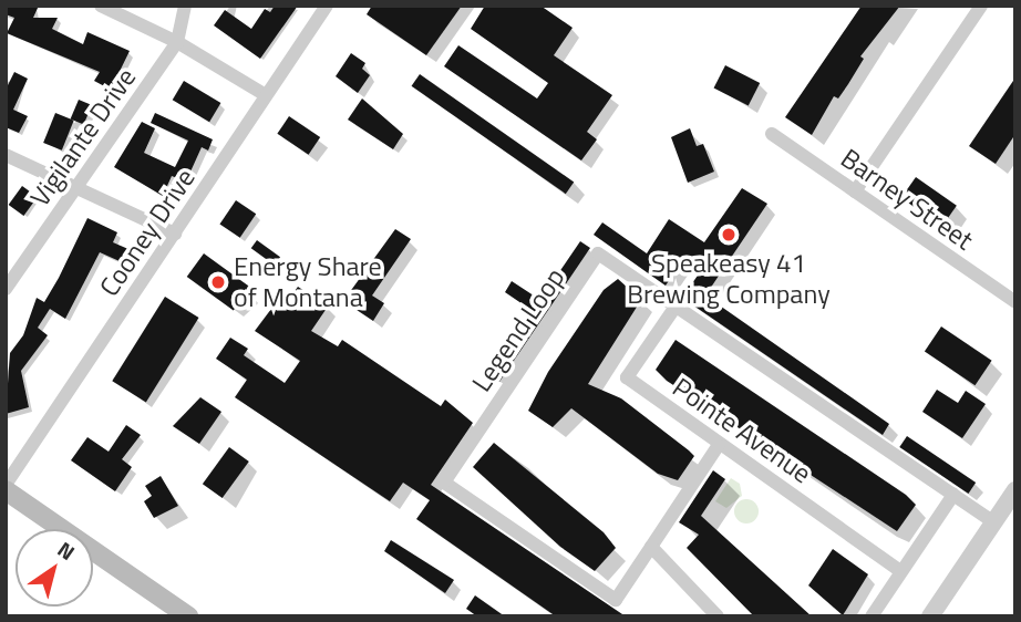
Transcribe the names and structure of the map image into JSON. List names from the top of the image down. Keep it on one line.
{"streets":{"street":["Vigilante Drive","Barney Street","Cooney Drive","Legend Loop","Pointe Avenue"]},"crossings":[["Legend Loop","Pointe Avenue"]],"places":["Speakeasy 41 Brewing Company","Energy Share of Montana"],"north":"top right"}
